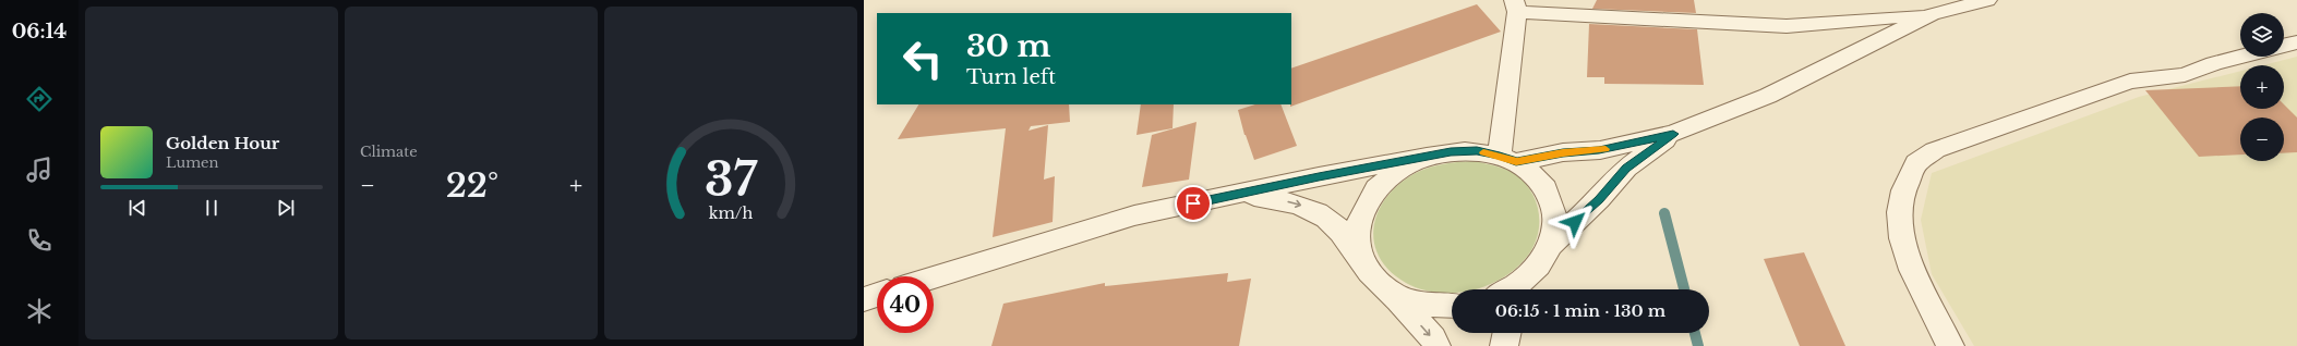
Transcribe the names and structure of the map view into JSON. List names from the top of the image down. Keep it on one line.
{"page":{"tabs":"06:14","tile":"Climate","map_buttons":["+","−"],"turn":["30 m","Turn left"],"song":["Golden Hour","Lumen"],"heat":["−","22°","+"],"limit":"40","trip":"06:15 · 1 min · 130 m","gauge":["37","km/h"]}}
